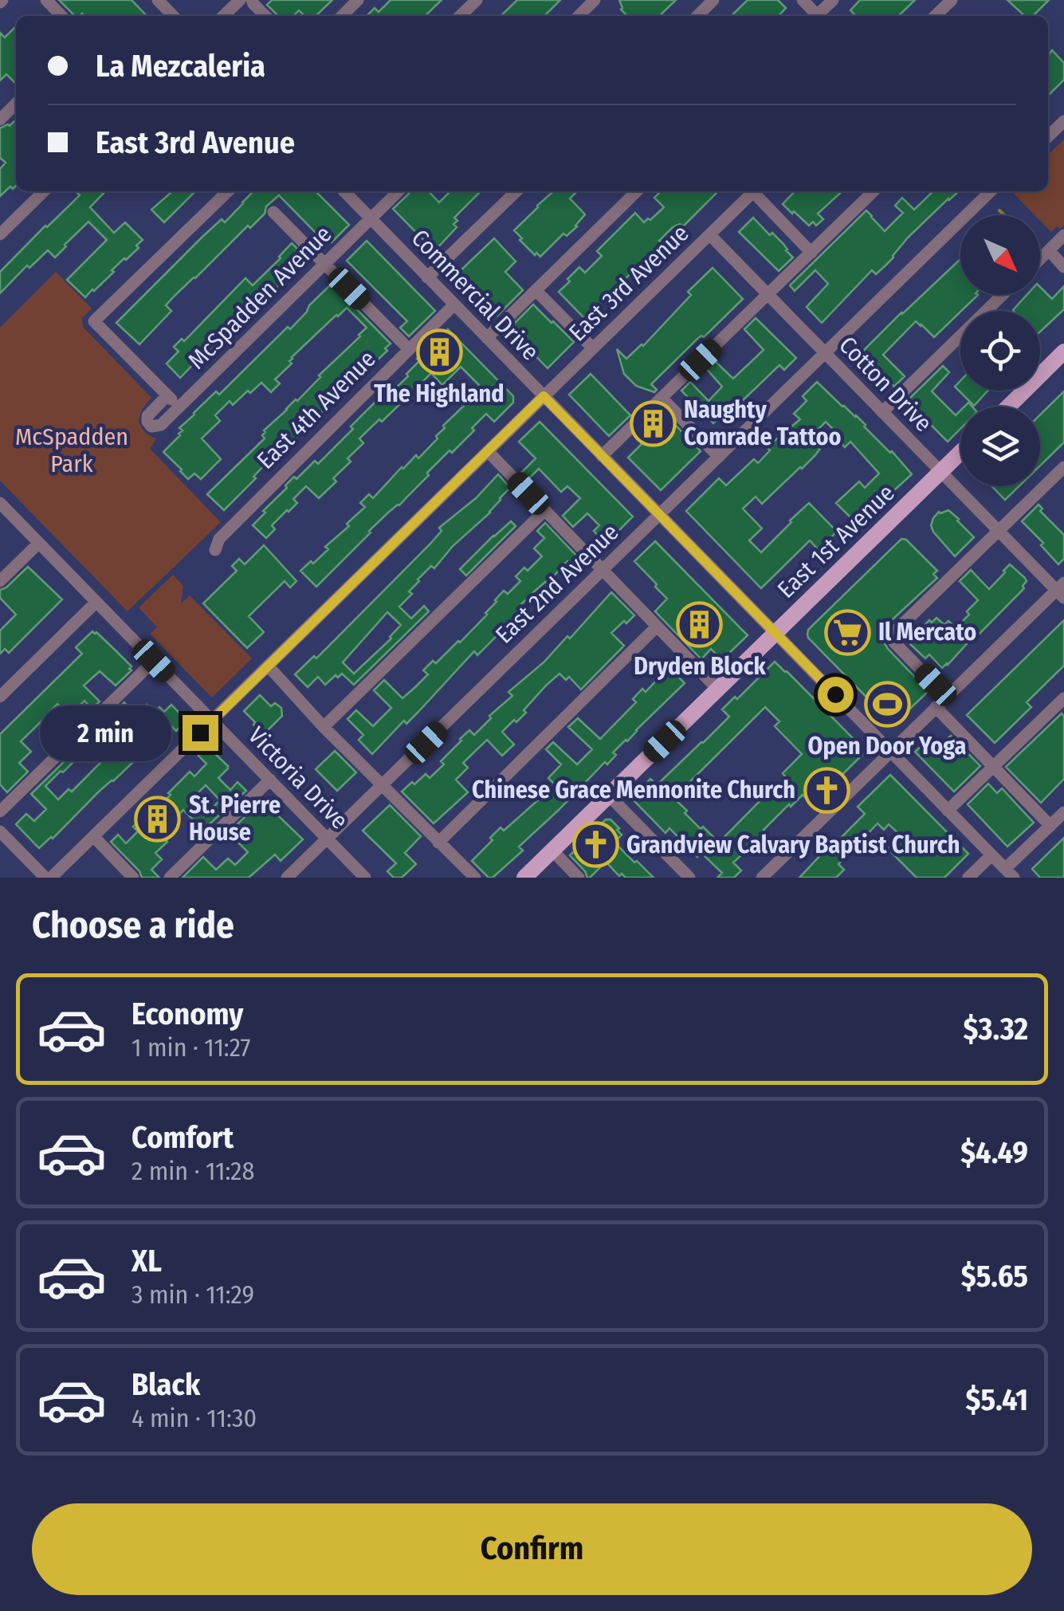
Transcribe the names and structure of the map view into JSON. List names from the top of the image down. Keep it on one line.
{"streets":{"main road":["East 1st Avenue"],"street":["East 3rd Avenue","Commercial Drive","McSpadden Avenue","Cotton Drive","East 4th Avenue","East 2nd Avenue","Victoria Drive"]},"crossings":[["East 3rd Avenue","Commercial Drive"],["East 3rd Avenue","Cotton Drive"],["East 3rd Avenue","Victoria Drive"],["Commercial Drive","McSpadden Avenue"],["Commercial Drive","East 4th Avenue"],["Commercial Drive","East 1st Avenue"],["Commercial Drive","East 2nd Avenue"],["Cotton Drive","East 1st Avenue"],["Cotton Drive","East 2nd Avenue"],["East 2nd Avenue","Victoria Drive"]],"parks":["McSpadden Park"],"places":{"building":["The Highland","Naughty Comrade Tattoo","Dryden Block","St. Pierre House"],"supermarket":["Il Mercato"],"sports":["Open Door Yoga"],"church":["Chinese Grace Mennonite Church","Grandview Calvary Baptist Church"]},"north":"bottom right","page":{"banner":["La Mezcaleria","East 3rd Avenue"],"bubble":"2 min","heading":"Choose a ride","list":[{"name":"Economy","note":"1 min · 11:27","value":"$3.32"},{"name":"Comfort","note":"2 min · 11:28","value":"$4.49"},{"name":"XL","note":"3 min · 11:29","value":"$5.65"},{"name":"Black","note":"4 min · 11:30","value":"$5.41"}],"buttons":"Confirm"}}
